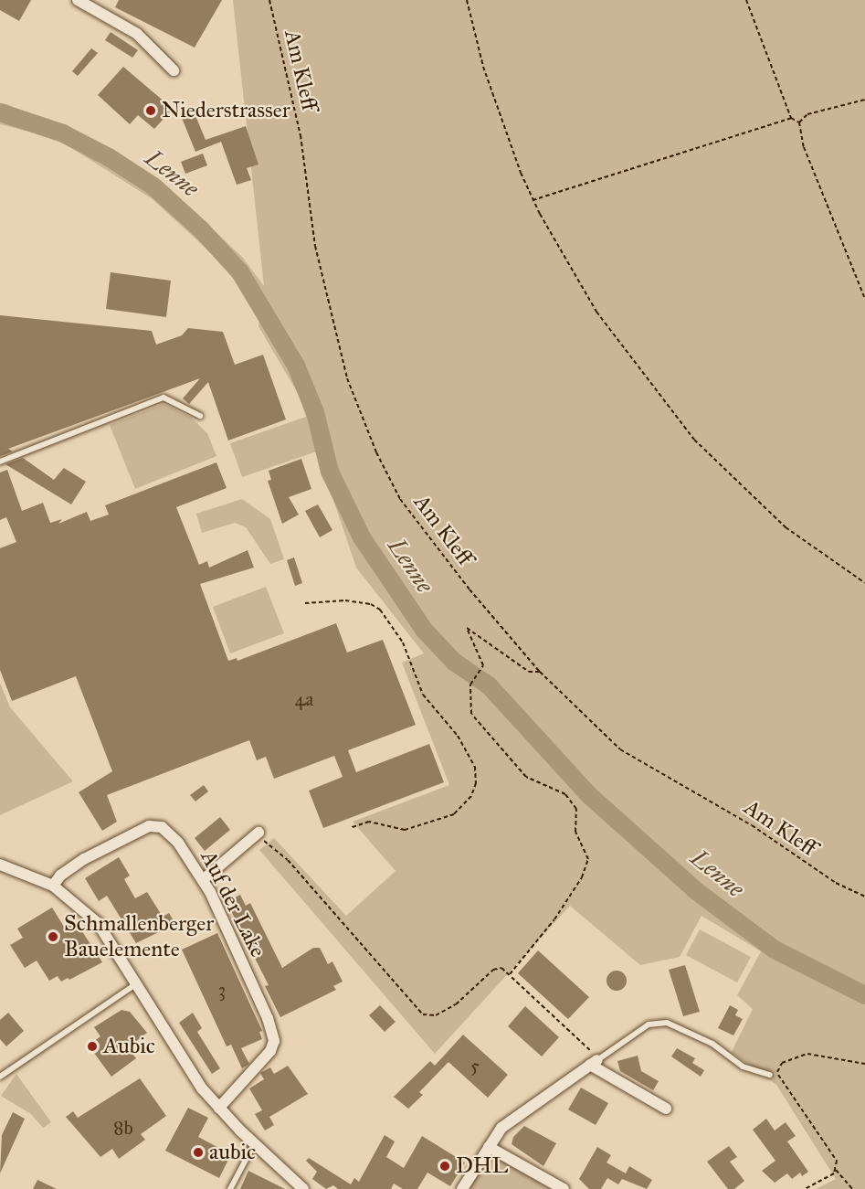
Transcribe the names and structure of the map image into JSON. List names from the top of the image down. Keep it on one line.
{"streets":{"street":["Auf der Lake"],"path":["Am Kleff"]},"water":["Lenne"],"places":["Niederstrasser","Schmallenberger Bauelemente","Aubic","aubic","DHL"],"house_numbers":["4a","3","5","8b"]}
